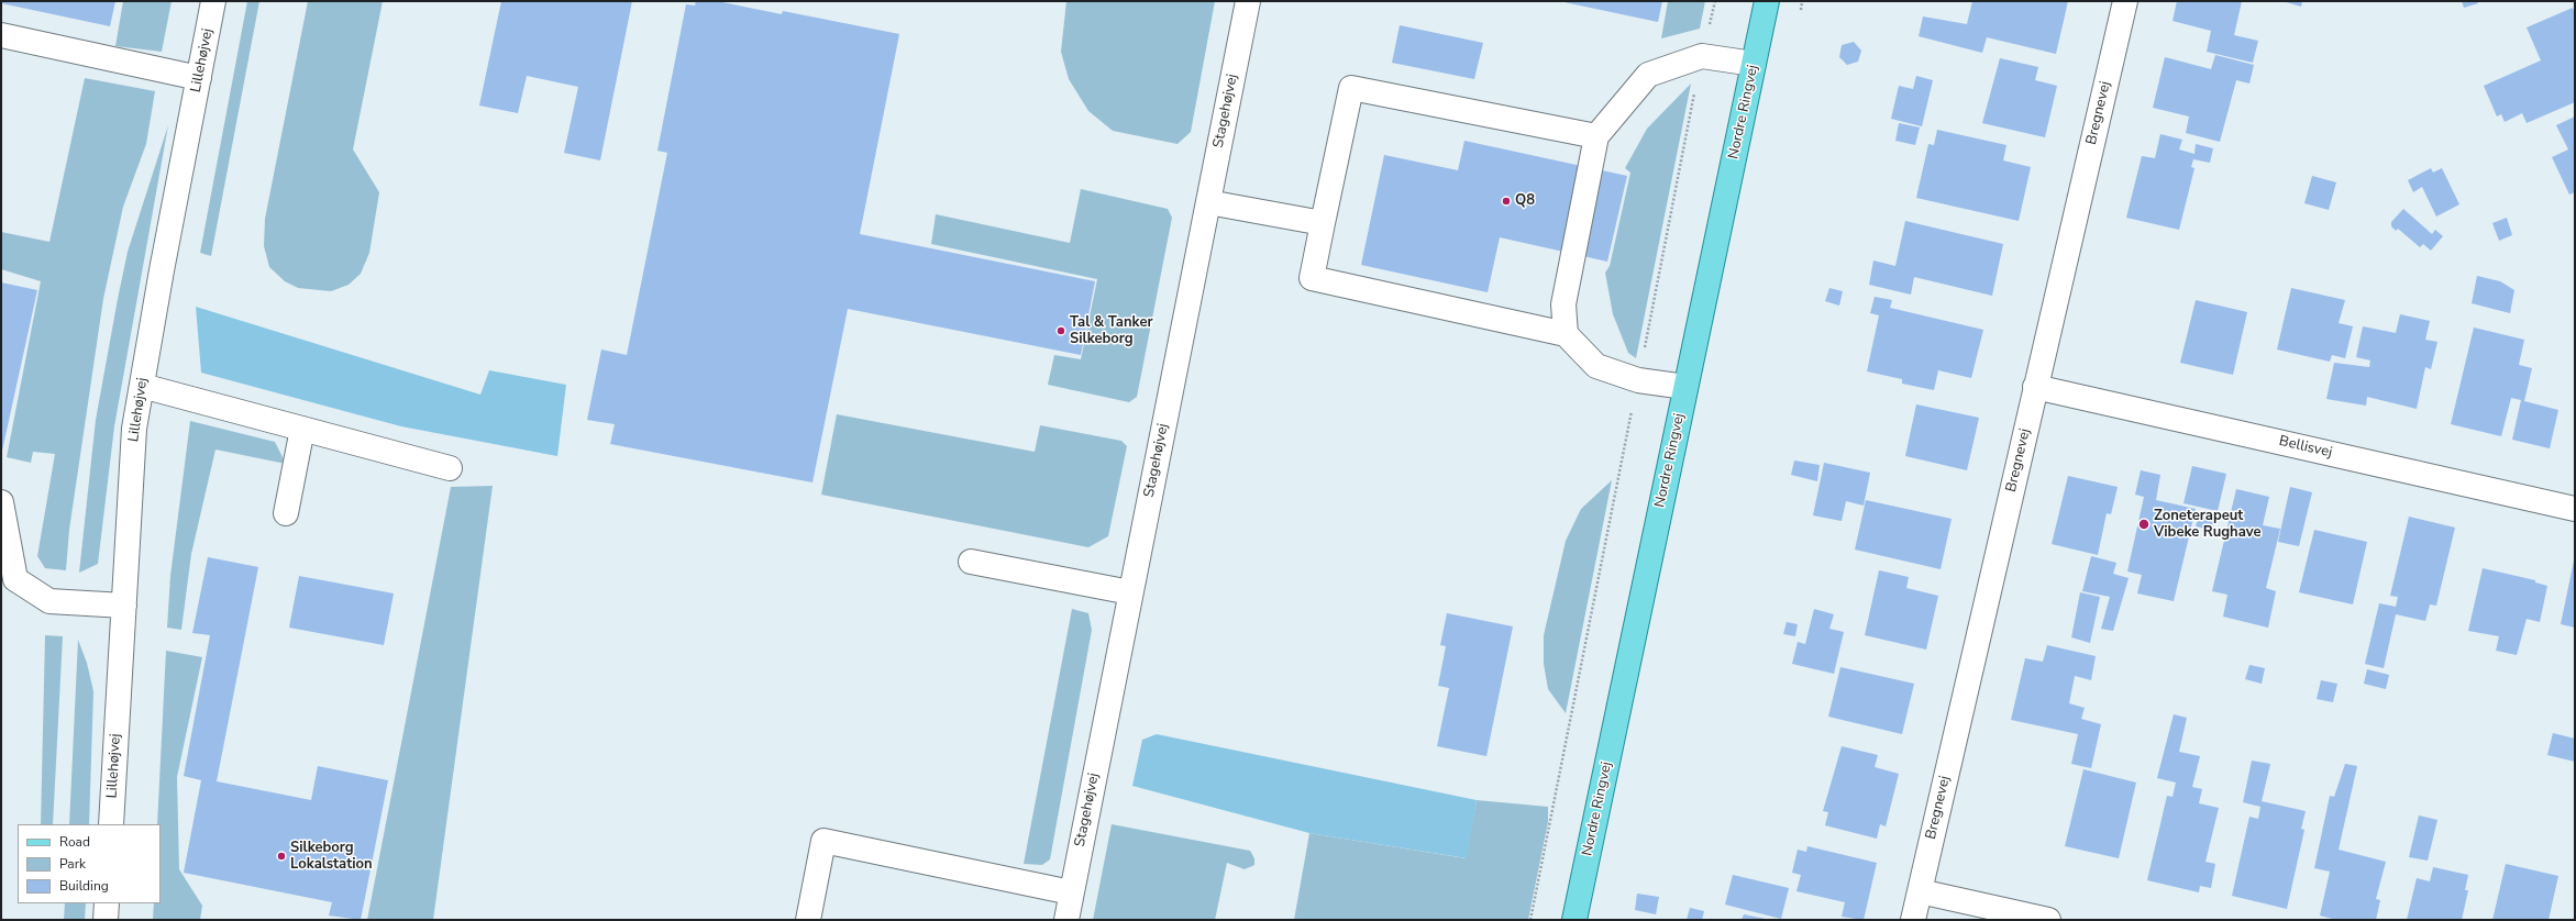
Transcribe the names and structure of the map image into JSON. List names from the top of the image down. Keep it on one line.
{"streets":{"main road":["Nordre Ringvej"],"street":["Lillehøjvej","Stagehøjvej","Bregnevej","Bellisvej"]},"crossings":[["Bregnevej","Bellisvej"]],"places":["Q8","Tal & Tanker Silkeborg","Zoneterapeut Vibeke Rughave","Silkeborg Lokalstation"],"legend":["Road","Park","Building"]}
